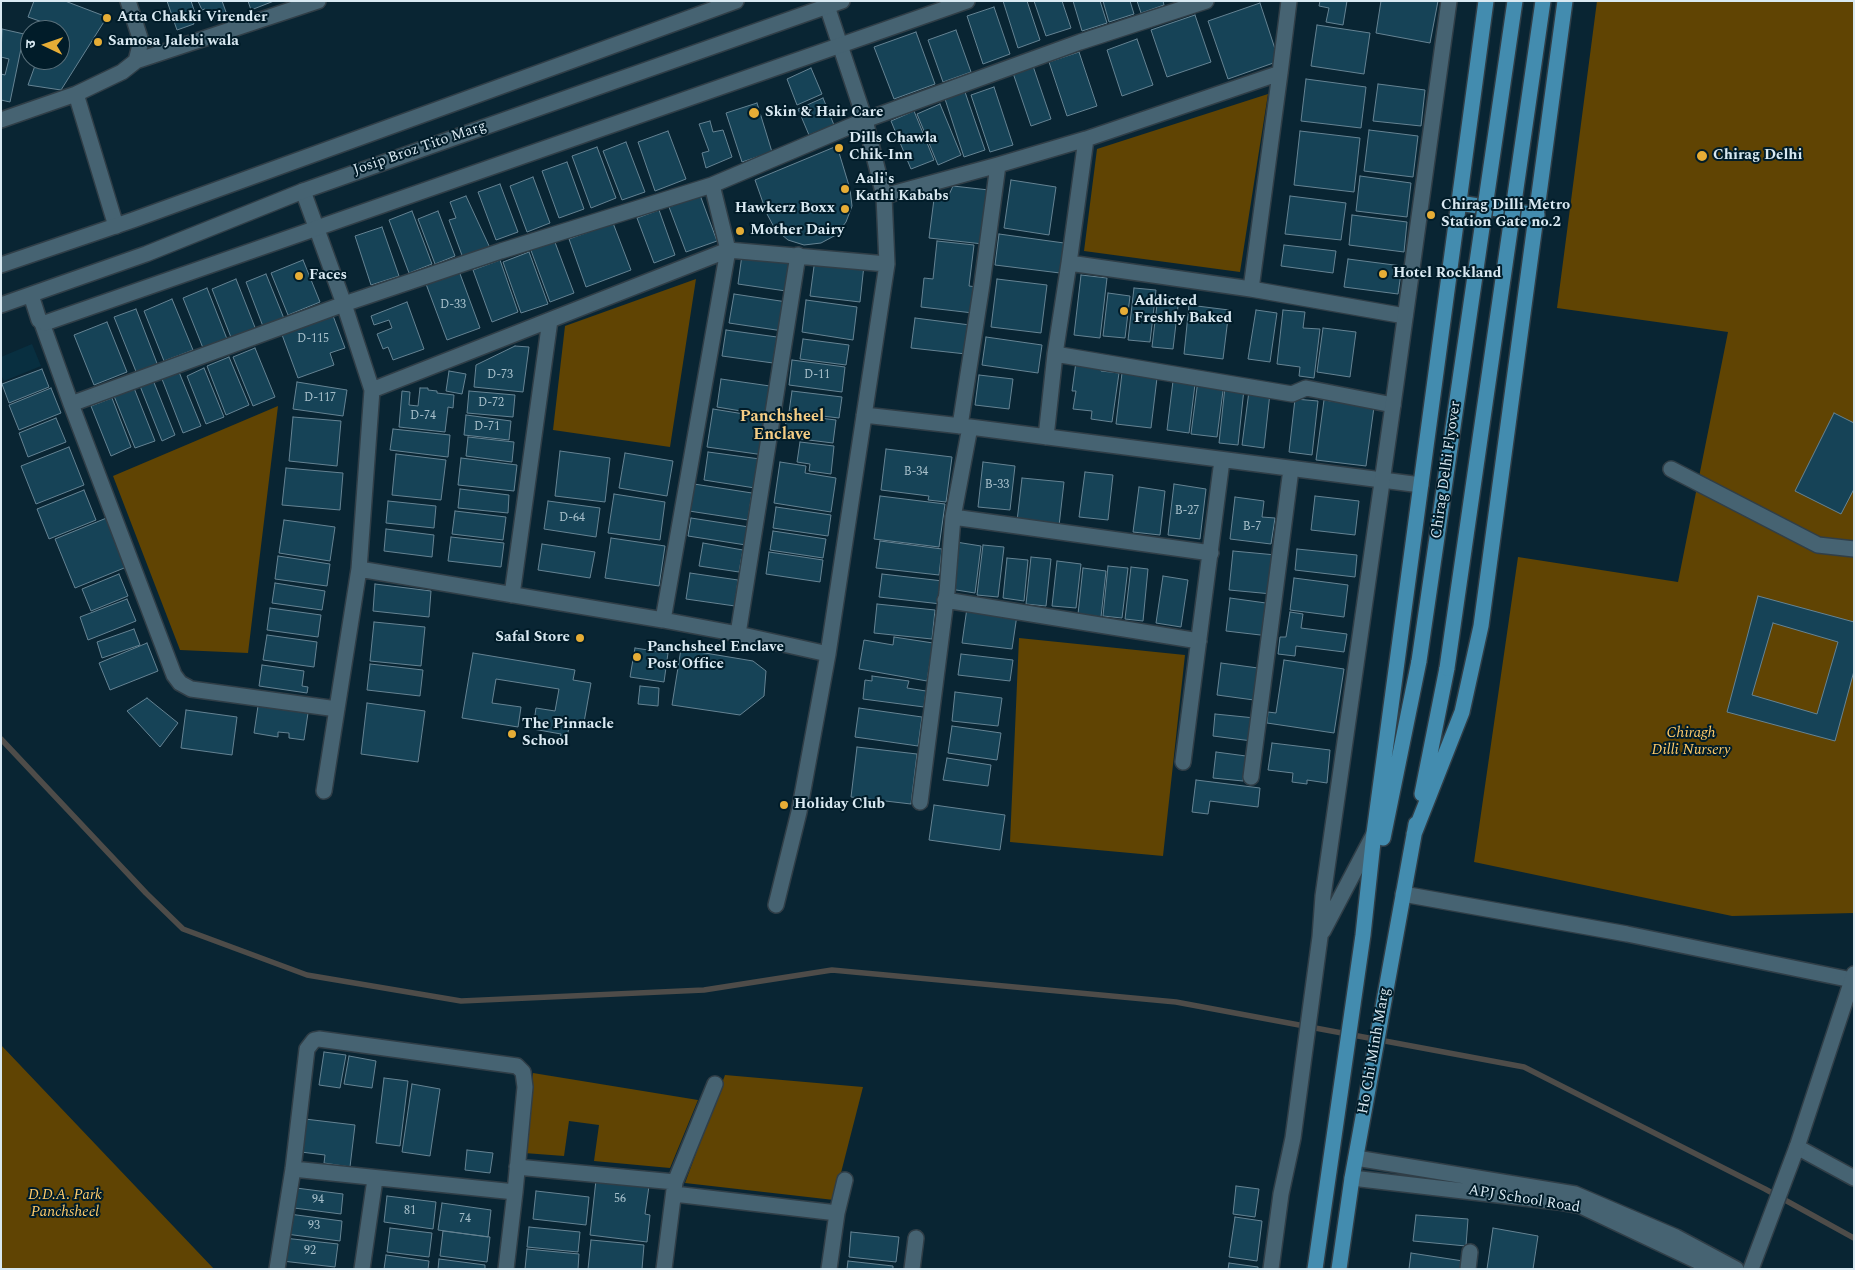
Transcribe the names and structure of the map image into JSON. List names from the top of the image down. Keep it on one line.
{"streets":{"main road":["Chirag Delhi Flyover","Ho Chi Minh Marg"],"street":["Josip Broz Tito Marg","APJ School Road"]},"crossings":[["Chirag Delhi Flyover","Ho Chi Minh Marg"],["Ho Chi Minh Marg","APJ School Road"]],"districts":["Panchsheel Enclave"],"parks":["Chiragh Dilli Nursery","D.D.A. Park Panchsheel"],"places":["Atta Chakki Virender","Samosa Jalebi wala","Skin & Hair Care","Dills Chawla Chik-Inn","Chirag Delhi","Aali's Kathi Kababs","Hawkerz Boxx","Chirag Dilli Metro Station Gate no.2","Mother Dairy","Hotel Rockland","Faces","Addicted Freshly Baked","Safal Store","Panchsheel Enclave Post Office","The Pinnacle School","Holiday Club"],"house_numbers":["D-33","D-115","D-73","D-11","D-117","D-72","D-74","D-71","B-34","B-33","B-27","D-64","B-7","56","94","81","74","93","92"],"north":"left"}
